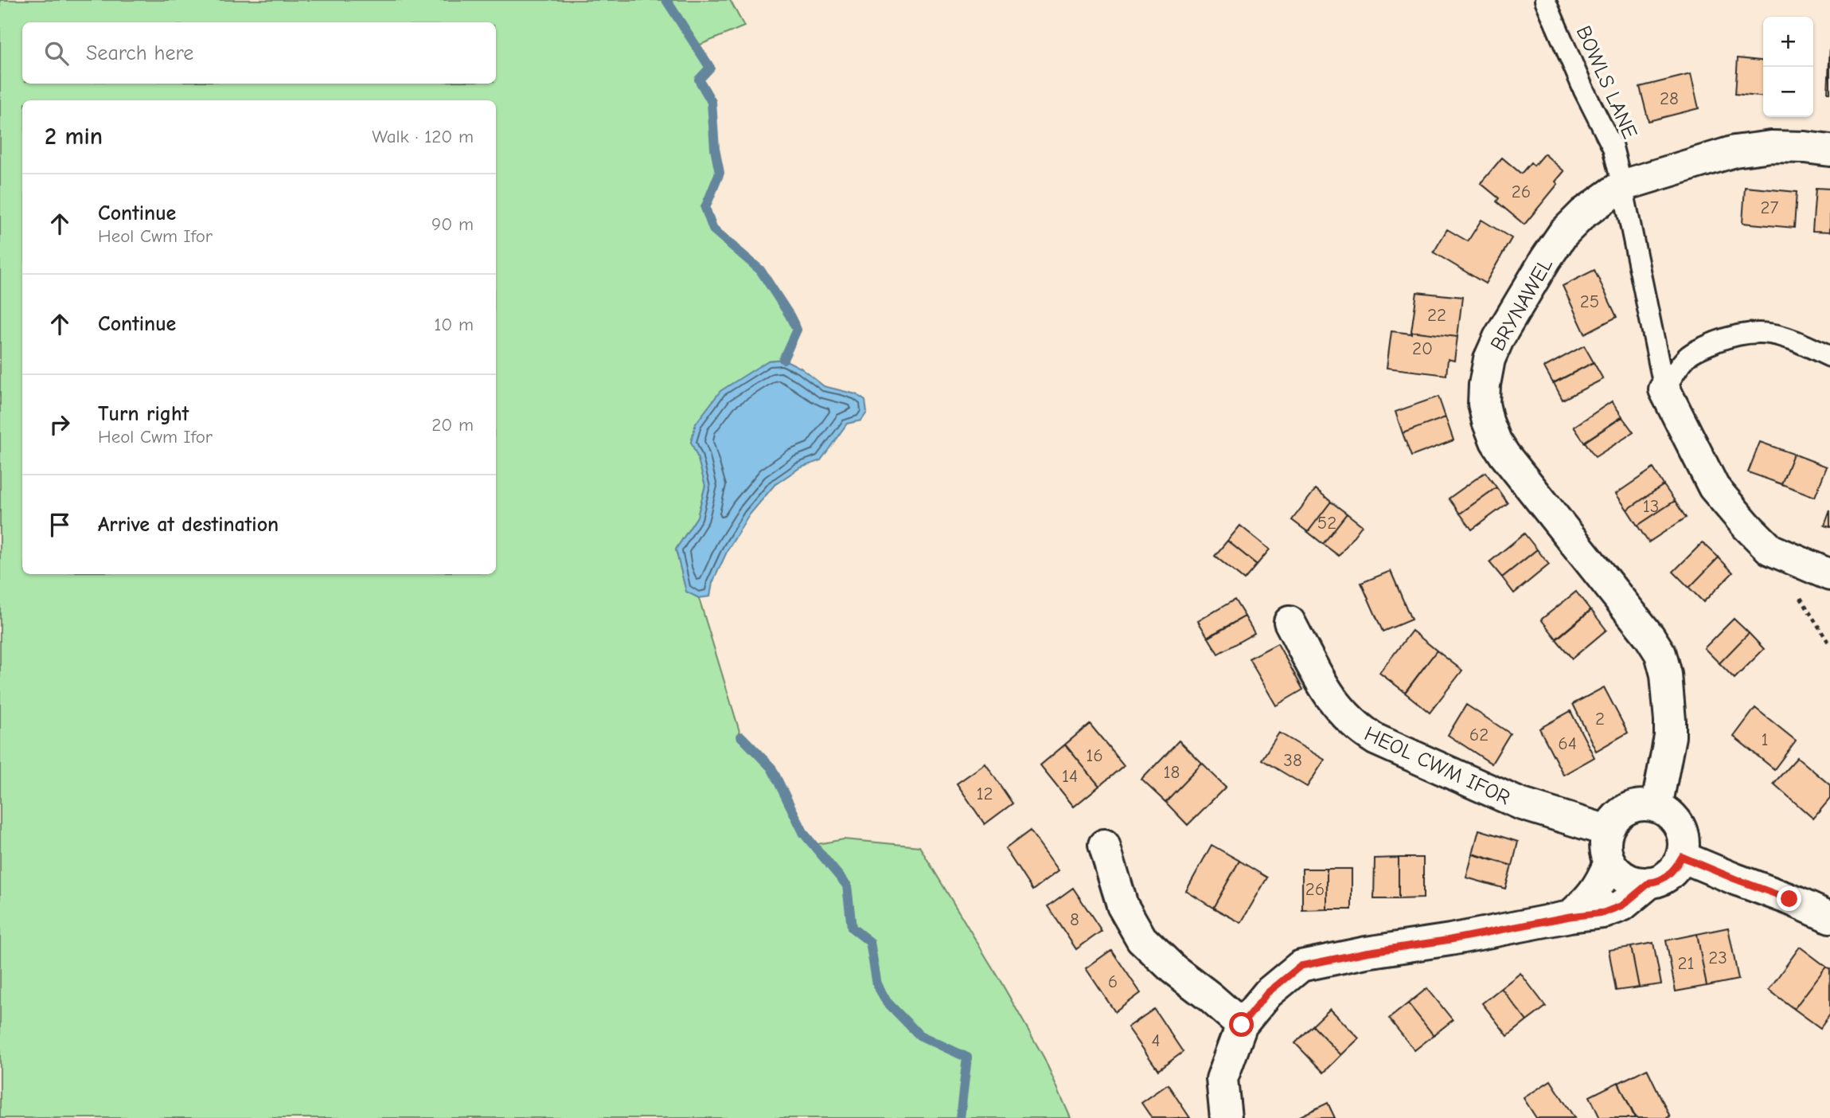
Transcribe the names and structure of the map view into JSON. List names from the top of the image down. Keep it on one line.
{"streets":{"street":["BRYNAWEL","HEOL CWM IFOR"],"lane":["BOWLS LANE"]},"crossings":[["BOWLS LANE","BRYNAWEL"],["BRYNAWEL","HEOL CWM IFOR"]],"house_numbers":["28","26","27","25","22","20","13","52","2","62","1","64","16","38","18","14","12","26","8","23","21","6","4"],"page":{"map_buttons":["+","−"],"search":"Search here","heading":["2 min","Walk · 120 m"],"list":[["Continue","Heol Cwm Ifor","90 m"],["Continue","10 m"],["Turn right","Heol Cwm Ifor","20 m"],"Arrive at destination"]}}
